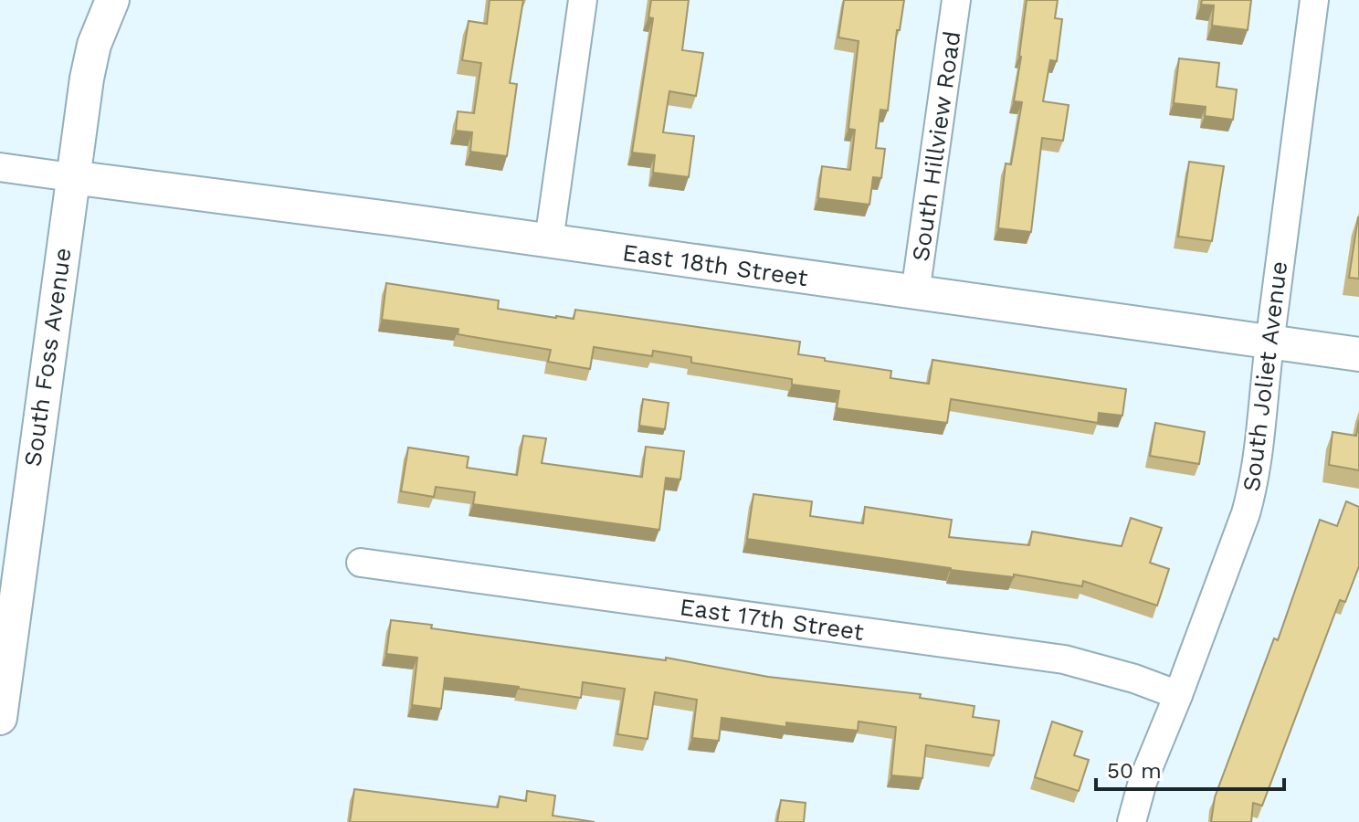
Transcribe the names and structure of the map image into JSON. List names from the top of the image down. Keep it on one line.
{"streets":{"street":["South Hillview Road","East 18th Street","South Foss Avenue","South Joliet Avenue","East 17th Street"]},"crossings":[["South Hillview Road","East 18th Street"],["East 18th Street","South Foss Avenue"],["East 18th Street","South Joliet Avenue"],["South Joliet Avenue","East 17th Street"]],"scale_bar":"50 m"}
